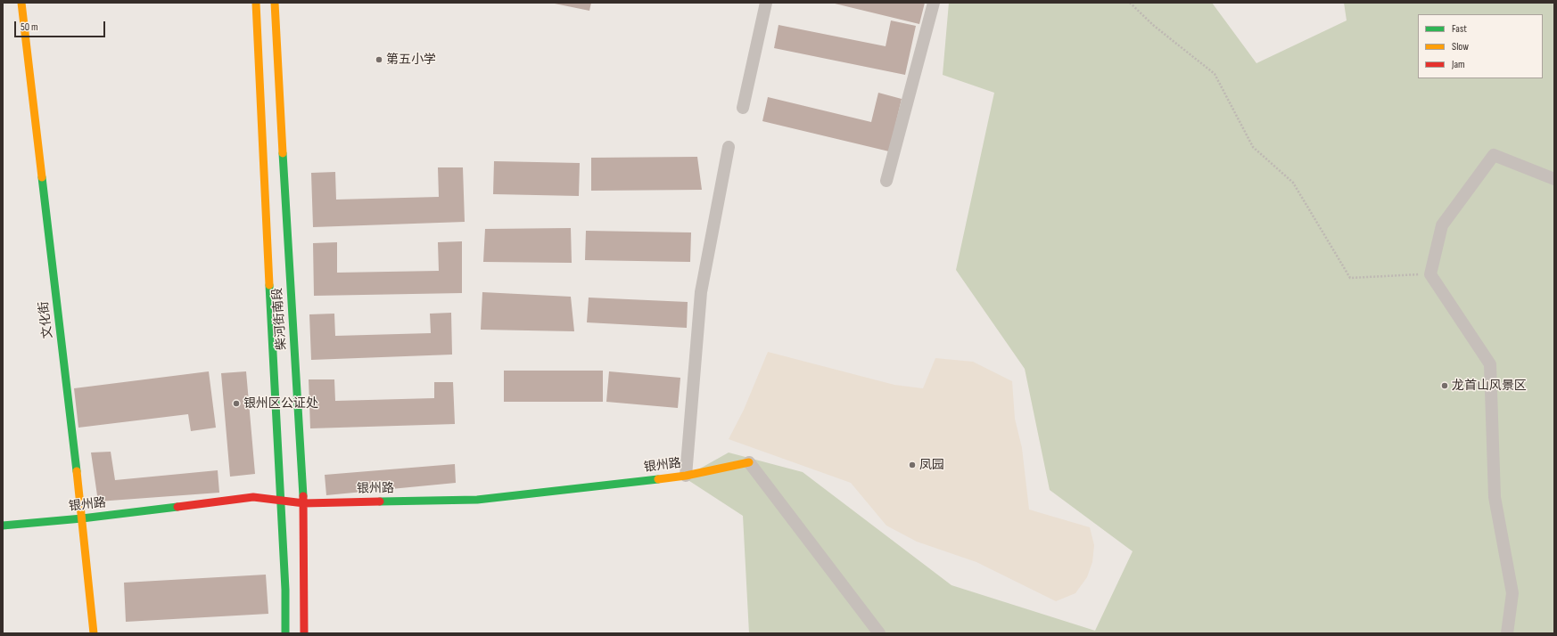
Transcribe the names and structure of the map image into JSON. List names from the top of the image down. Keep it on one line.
{"streets":{"main road":["柴河街南段","文化街","银州路"]},"crossings":[["柴河街南段","银州路"],["文化街","银州路"]],"places":["第五小学","龙首山风景区","银州区公证处","凤园"],"legend":["Fast","Slow","Jam"],"scale_bar":"50 m"}
